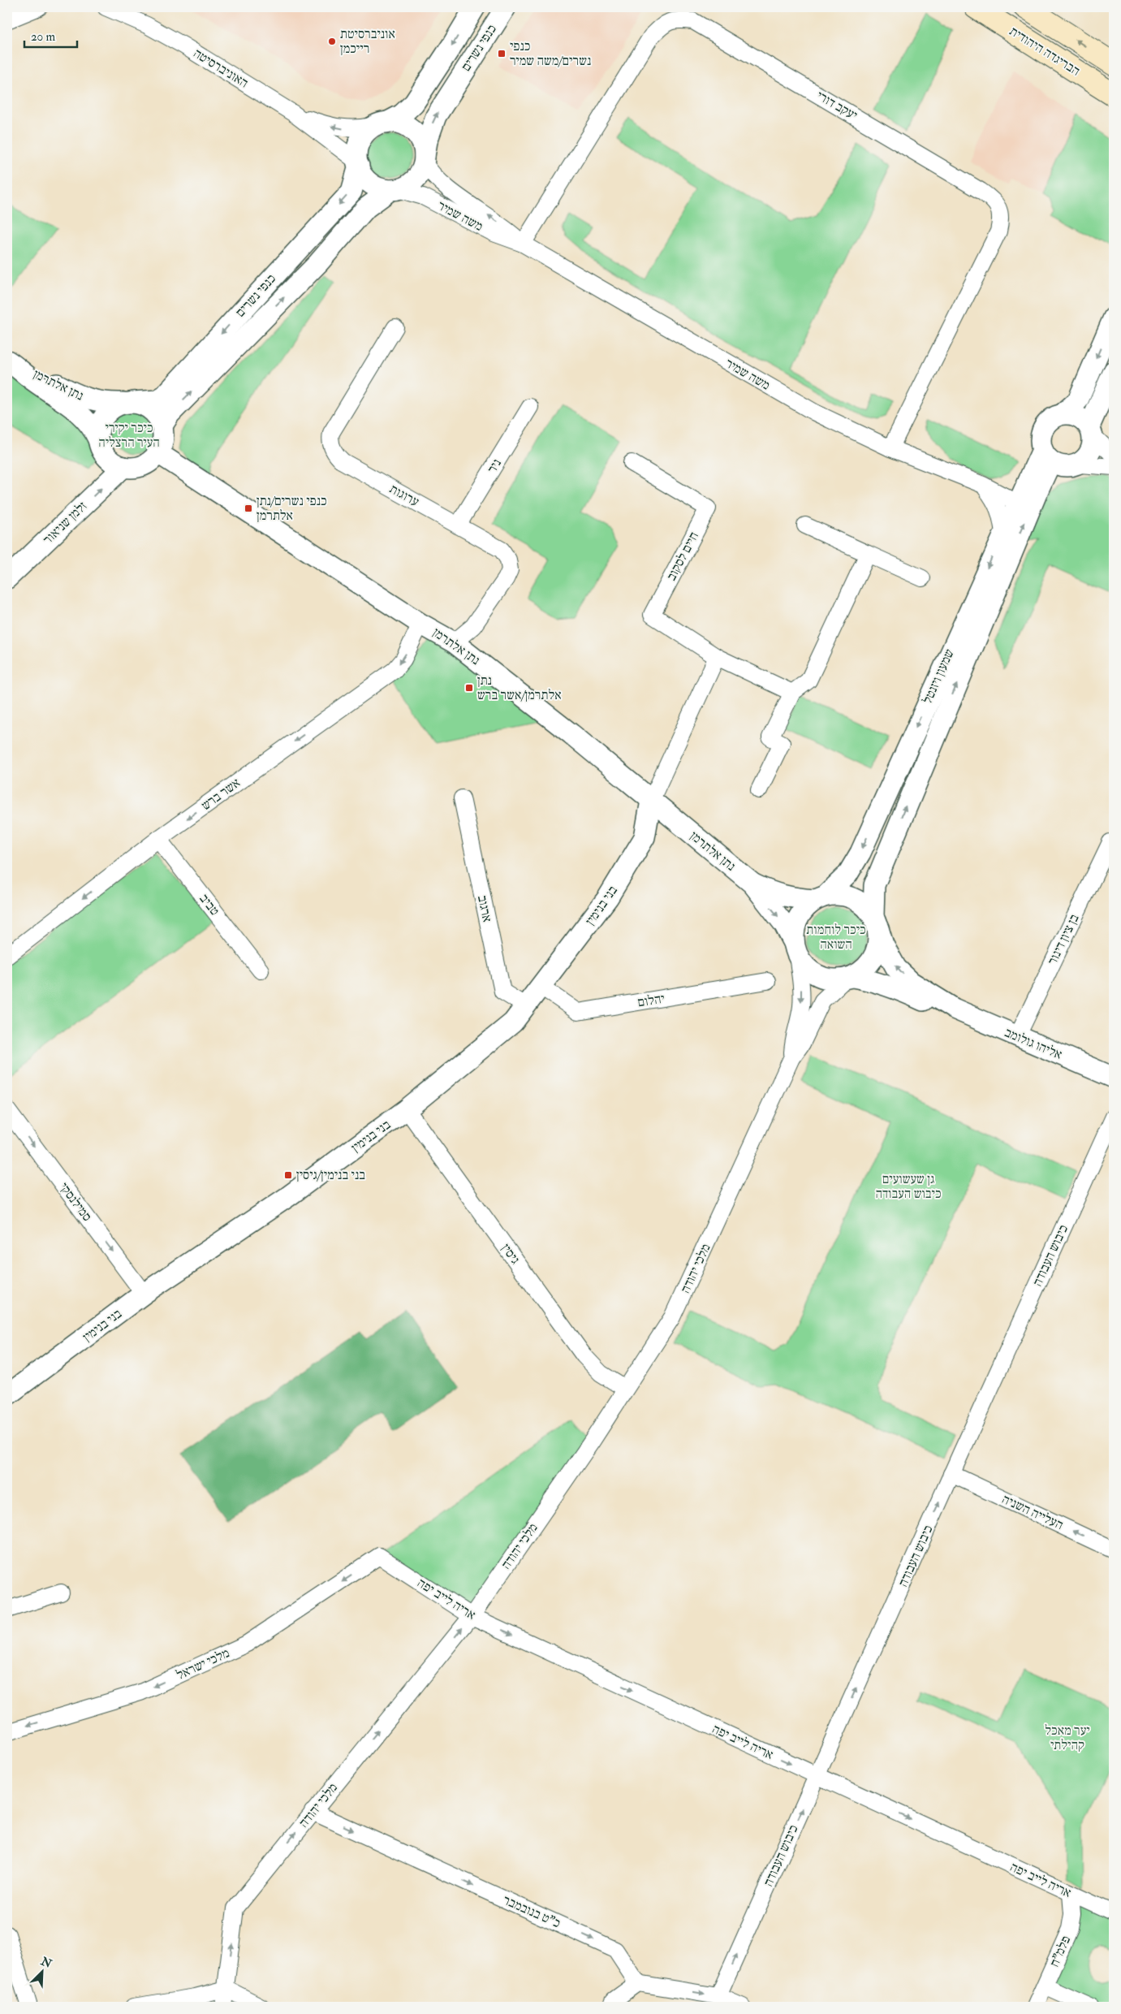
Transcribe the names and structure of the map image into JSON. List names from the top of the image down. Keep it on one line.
{"streets":{"main road":["הבריגדה היהודית"],"street":["כנפי נשרים","האוניברסיטה","יעקב דורי","משה שמיר","נתן אלתרמן","ניר","ערוגות","זלמן שניאור","חיים לסקוב","שמעון ויזנטל","אשר ברש","טביב","בני בנימין","ארגוב","בן ציון דינור","יהלום","אליהו גולומב","סמילנסקי","גיסין","כיבוש העבודה","מלכי יהודה","העלייה השניה","אריה לייב יפה","מלכי ישראל","כ\"ט בנובמבר","פלמ\"ח"]},"crossings":[["כנפי נשרים","האוניברסיטה"],["כנפי נשרים","משה שמיר"],["כנפי נשרים","נתן אלתרמן"],["כנפי נשרים","זלמן שניאור"],["האוניברסיטה","משה שמיר"],["יעקב דורי","משה שמיר"],["משה שמיר","שמעון ויזנטל"],["נתן אלתרמן","ערוגות"],["נתן אלתרמן","זלמן שניאור"],["נתן אלתרמן","שמעון ויזנטל"],["נתן אלתרמן","אשר ברש"],["נתן אלתרמן","בני בנימין"],["נתן אלתרמן","אליהו גולומב"],["נתן אלתרמן","מלכי יהודה"],["ניר","ערוגות"],["שמעון ויזנטל","אליהו גולומב"],["שמעון ויזנטל","מלכי יהודה"],["אשר ברש","טביב"],["בני בנימין","ארגוב"],["בני בנימין","יהלום"],["בני בנימין","סמילנסקי"],["בני בנימין","גיסין"],["בן ציון דינור","אליהו גולומב"],["אליהו גולומב","מלכי יהודה"],["גיסין","מלכי יהודה"],["כיבוש העבודה","העלייה השניה"],["כיבוש העבודה","אריה לייב יפה"],["מלכי יהודה","אריה לייב יפה"],["מלכי יהודה","כ\"ט בנובמבר"],["אריה לייב יפה","מלכי ישראל"],["אריה לייב יפה","פלמ\"ח"]],"one_way":["זלמן שניאור","אשר ברש","סמילנסקי","כיבוש העבודה","העלייה השניה","אריה לייב יפה","מלכי ישראל","כ\"ט בנובמבר"],"parks":["כיכר יקירי העיר הרצליה","כיכר לוחמות השואה","גן שעשועים כיבוש העבודה","יער מאכל קהילתי"],"places":{"other":["אוניברסיטת רייכמן"],"transit":["כנפי נשרים/משה שמיר","כנפי נשרים/נתן אלתרמן","נתן אלתרמן/אשר ברש","בני בנימין/גיסין"]},"scale_bar":"20 m","north":"top right"}
